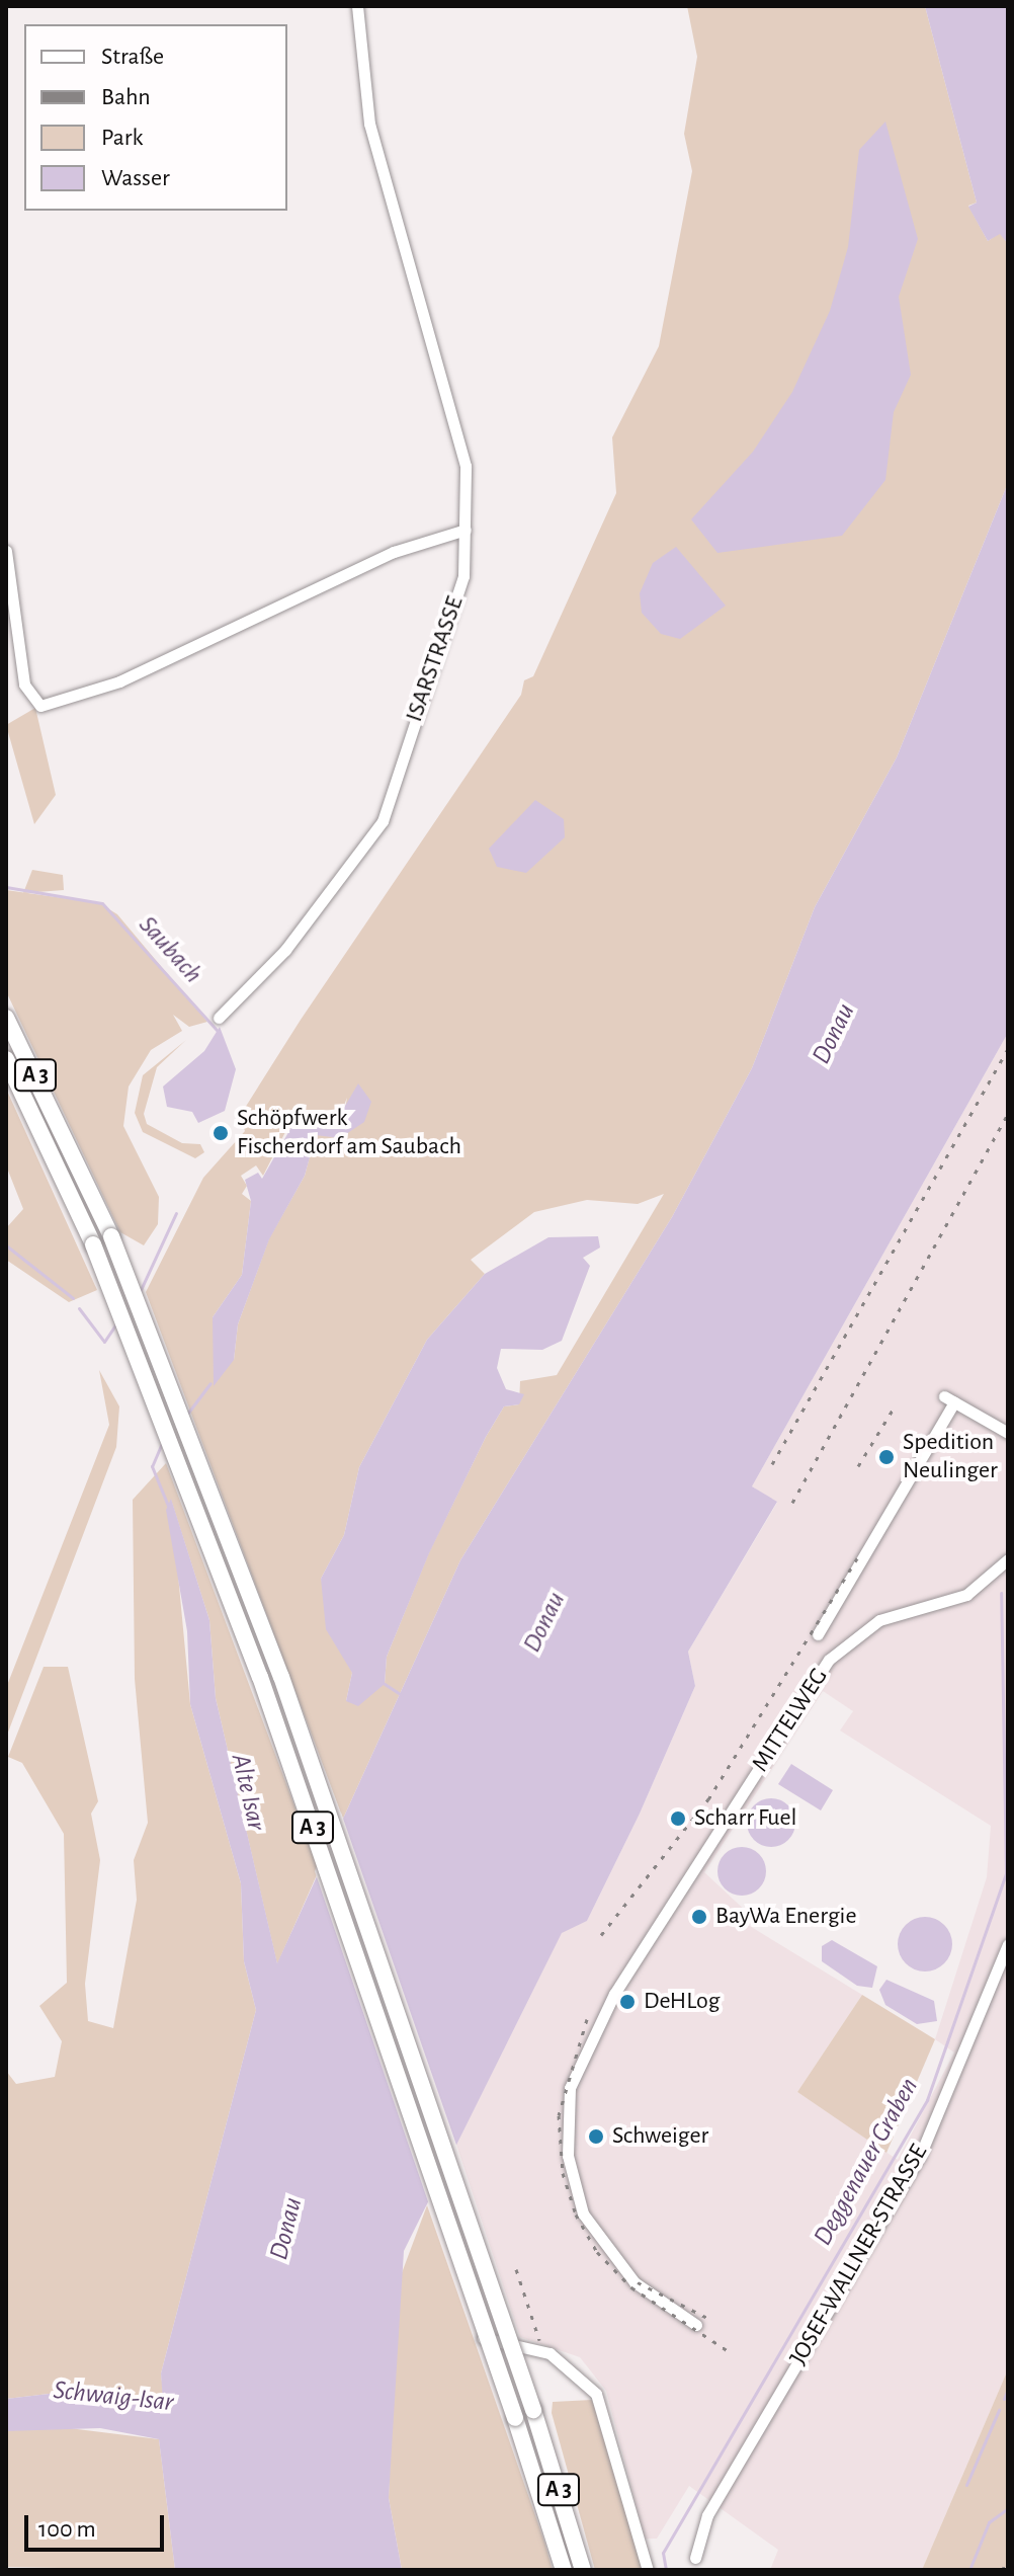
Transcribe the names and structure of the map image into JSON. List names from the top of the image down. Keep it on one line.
{"streets":{"highway":["A 3"],"street":["ISARSTRASSE","MITTELWEG","JOSEF-WALLNER-STRASSE"]},"water":["Saubach","Donau","Alte Isar","Deggenauer Graben","Schwaig-Isar"],"places":["Schöpfwerk Fischerdorf am Saubach","Spedition Neulinger","Scharr Fuel","BayWa Energie","DeHLog","Schweiger"],"legend":["Straße","Bahn","Park","Wasser"],"scale_bar":"100 m"}
